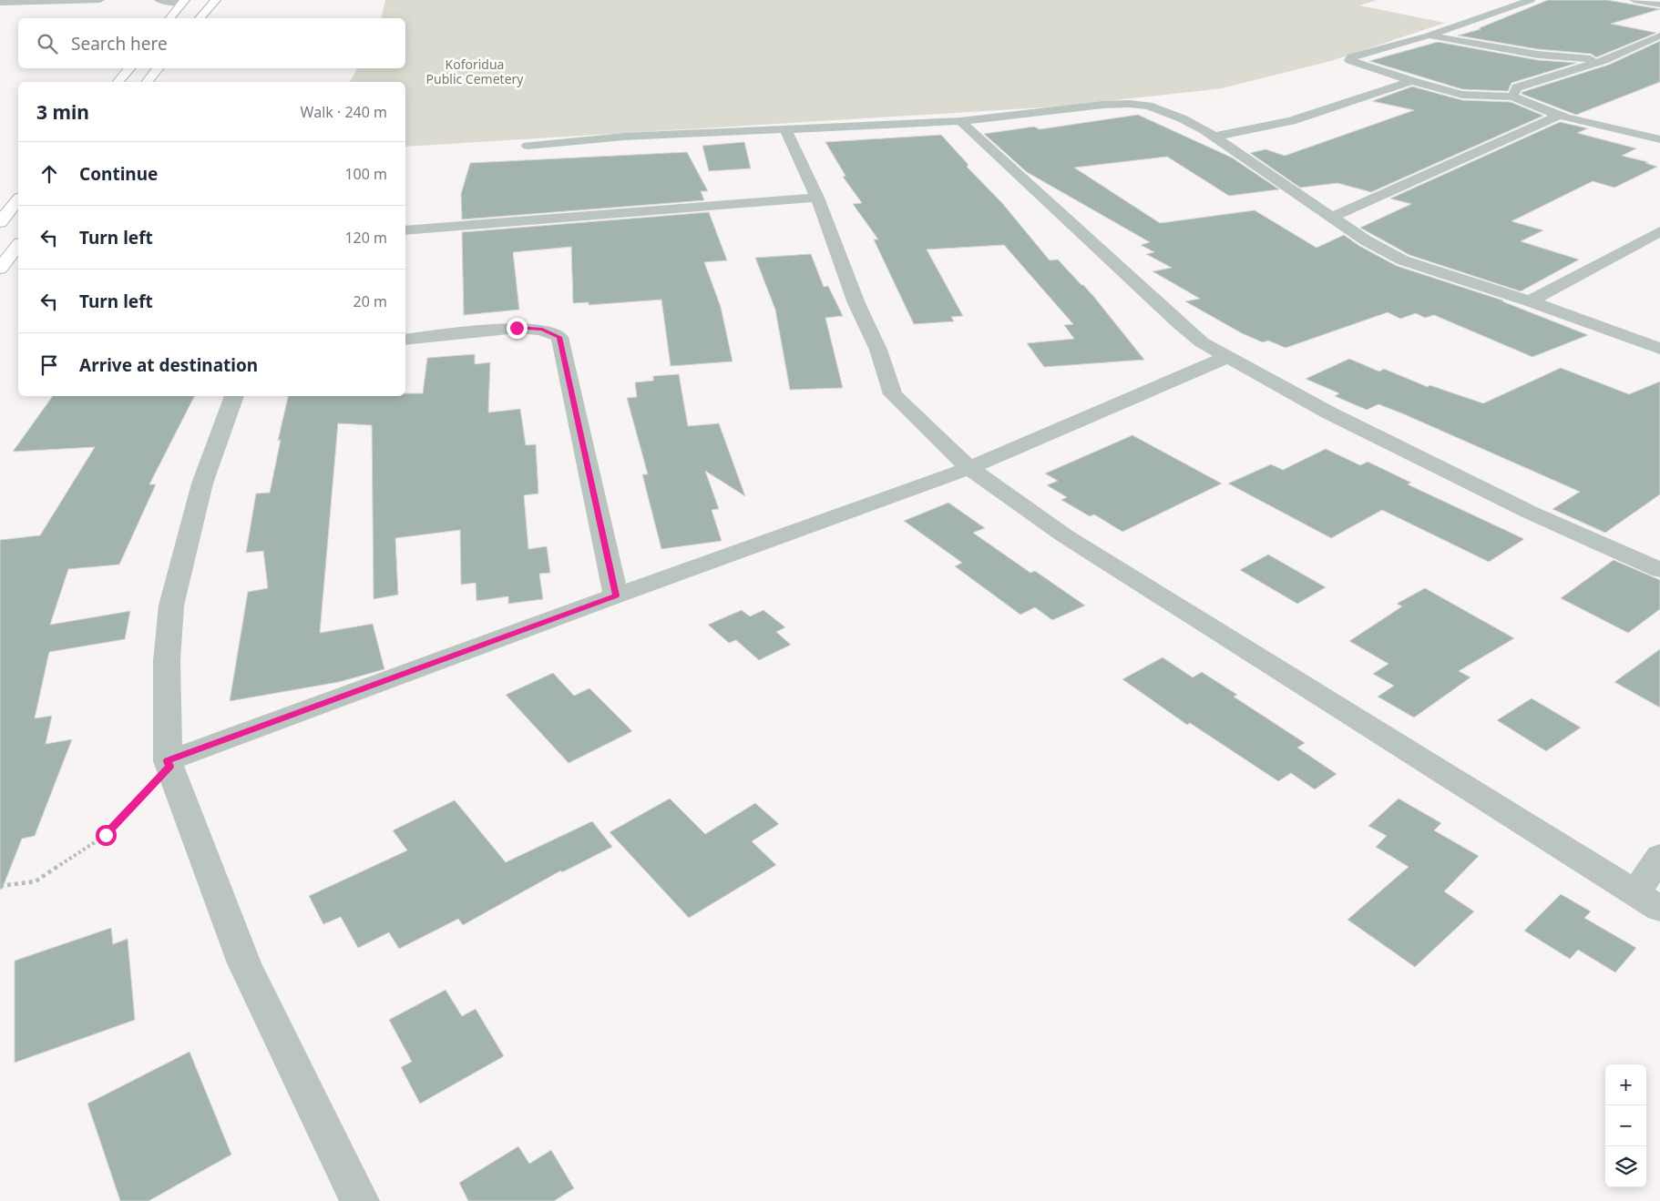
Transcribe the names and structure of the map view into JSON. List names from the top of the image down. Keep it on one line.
{"parks":["Koforidua Public Cemetery"],"page":{"search":"Search here","heading":["3 min","Walk · 240 m"],"list":[["Continue","100 m"],["Turn left","120 m"],["Turn left","20 m"],"Arrive at destination"],"map_buttons":["+","−"]}}
